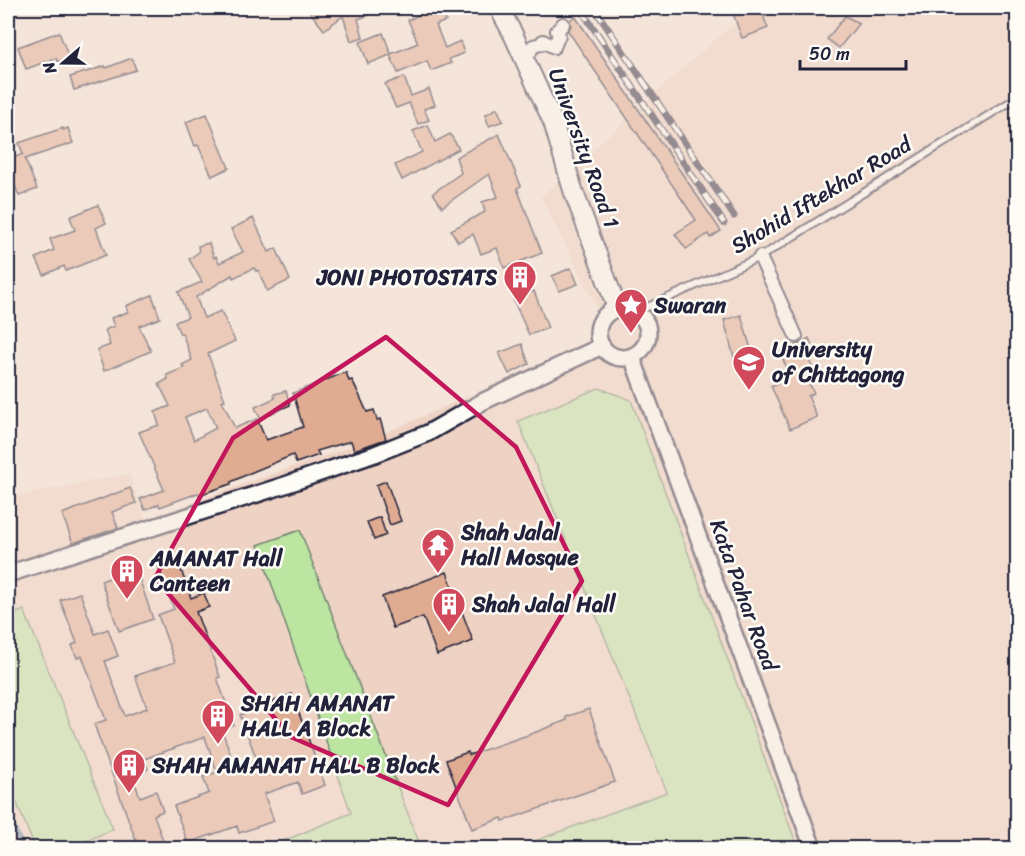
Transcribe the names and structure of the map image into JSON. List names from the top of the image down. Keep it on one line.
{"streets":{"main road":["University Road 1"],"street":["Kata Pahar Road"],"lane":["Shohid Iftekhar Road"]},"crossings":[["University Road 1","Shohid Iftekhar Road"],["University Road 1","Kata Pahar Road"],["Shohid Iftekhar Road","Kata Pahar Road"]],"places":{"building":["JONI PHOTOSTATS","AMANAT Hall Canteen","Shah Jalal Hall","SHAH AMANAT HALL A Block","SHAH AMANAT HALL B Block"],"place":["Swaran"],"school or university":["University of Chittagong"],"temple":["Shah Jalal Hall Mosque"]},"scale_bar":"50 m","north":"left"}
